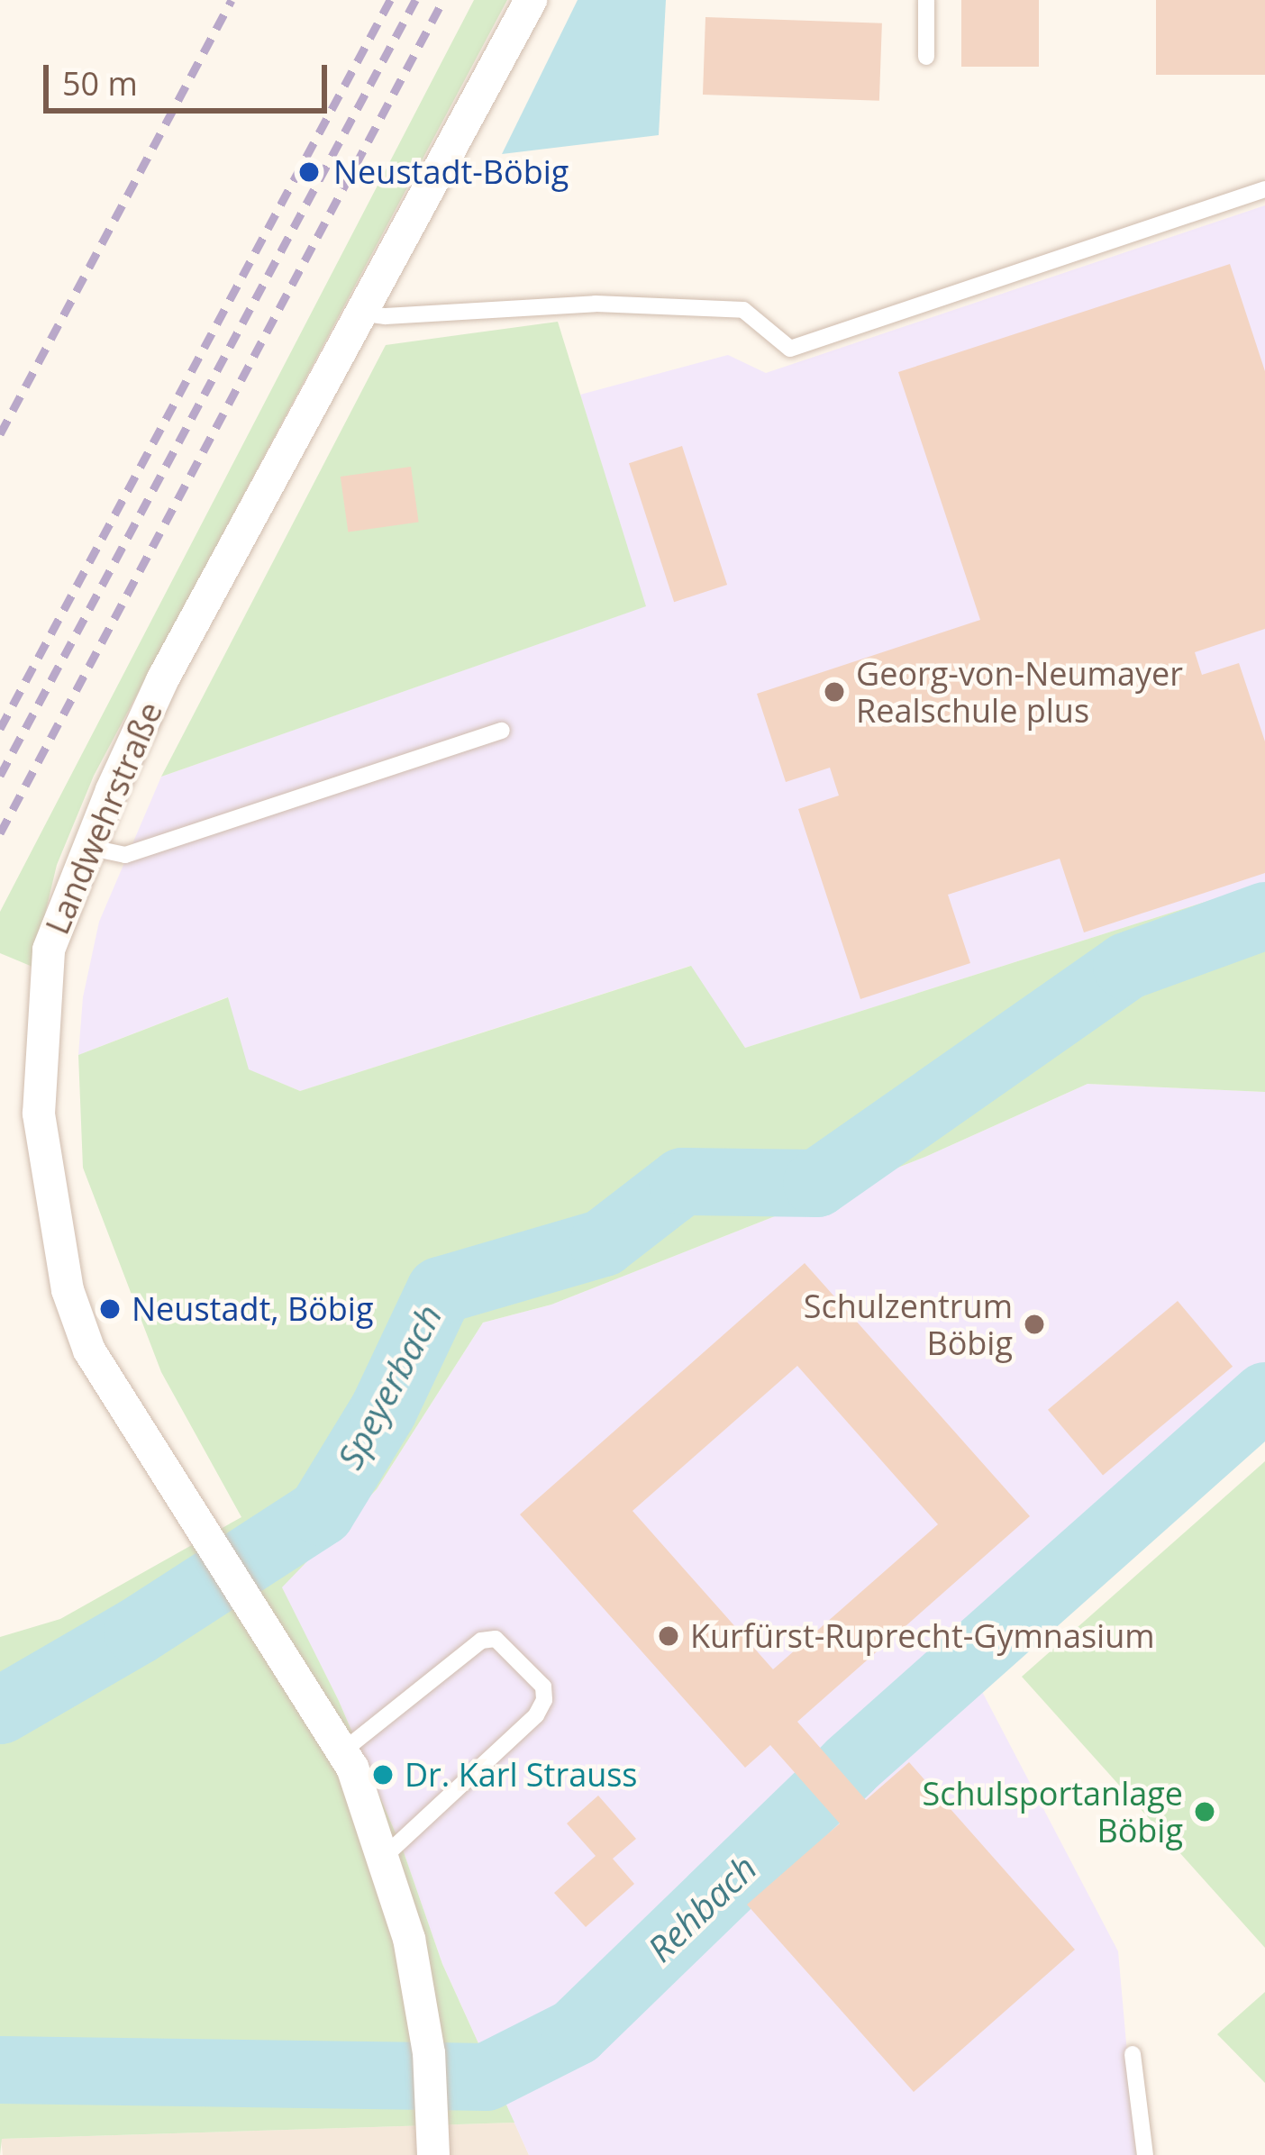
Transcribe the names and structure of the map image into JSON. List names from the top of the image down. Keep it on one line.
{"streets":{"street":["Landwehrstraße"]},"water":["Speyerbach","Rehbach"],"places":["Neustadt-Böbig","Georg-von-Neumayer Realschule plus","Neustadt, Böbig","Schulzentrum Böbig","Kurfürst-Ruprecht-Gymnasium","Dr. Karl Strauss","Schulsportanlage Böbig"],"scale_bar":"50 m"}
